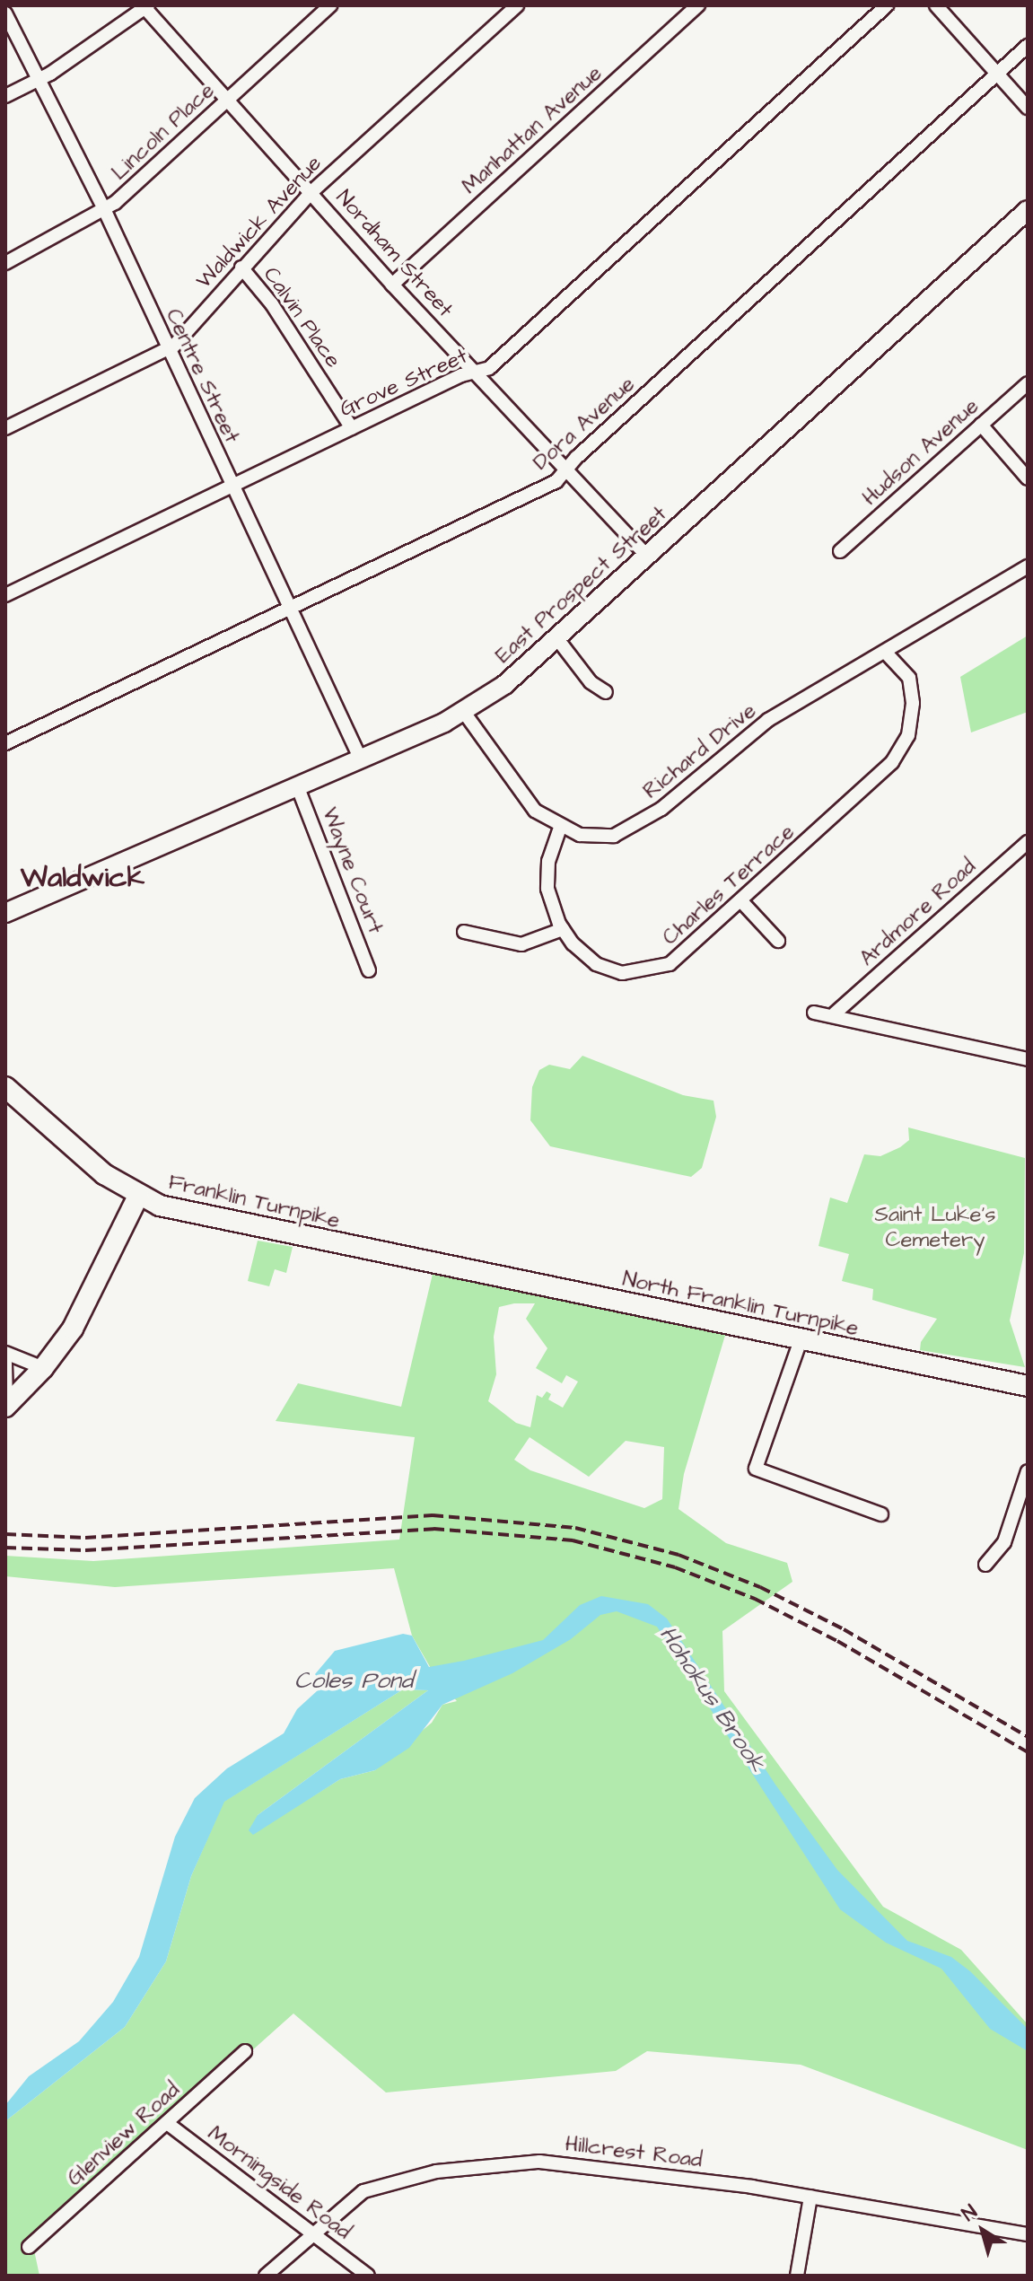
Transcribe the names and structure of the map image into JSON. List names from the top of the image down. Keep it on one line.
{"streets":{"main road":["Franklin Turnpike","North Franklin Turnpike"],"street":["Manhattan Avenue","Lincoln Place","Waldwick Avenue","Nordham Street","Calvin Place","Centre Street","Grove Street","Dora Avenue","Hudson Avenue","East Prospect Street","Richard Drive","Wayne Court","Charles Terrace","Ardmore Road","Glenview Road","Hillcrest Road","Morningside Road"]},"crossings":[["Manhattan Avenue","Nordham Street"],["Lincoln Place","Nordham Street"],["Lincoln Place","Centre Street"],["Waldwick Avenue","Nordham Street"],["Waldwick Avenue","Calvin Place"],["Waldwick Avenue","Centre Street"],["Nordham Street","Grove Street"],["Nordham Street","Dora Avenue"],["Nordham Street","East Prospect Street"],["Calvin Place","Grove Street"],["Centre Street","Grove Street"],["Centre Street","Dora Avenue"],["Centre Street","East Prospect Street"],["East Prospect Street","Richard Drive"],["East Prospect Street","Wayne Court"],["Richard Drive","Charles Terrace"],["Franklin Turnpike","North Franklin Turnpike"],["Glenview Road","Morningside Road"],["Hillcrest Road","Morningside Road"]],"districts":["Waldwick"],"water":["Coles Pond","Hohokus Brook"],"parks":["Saint Luke's Cemetery"],"north":"top left"}
